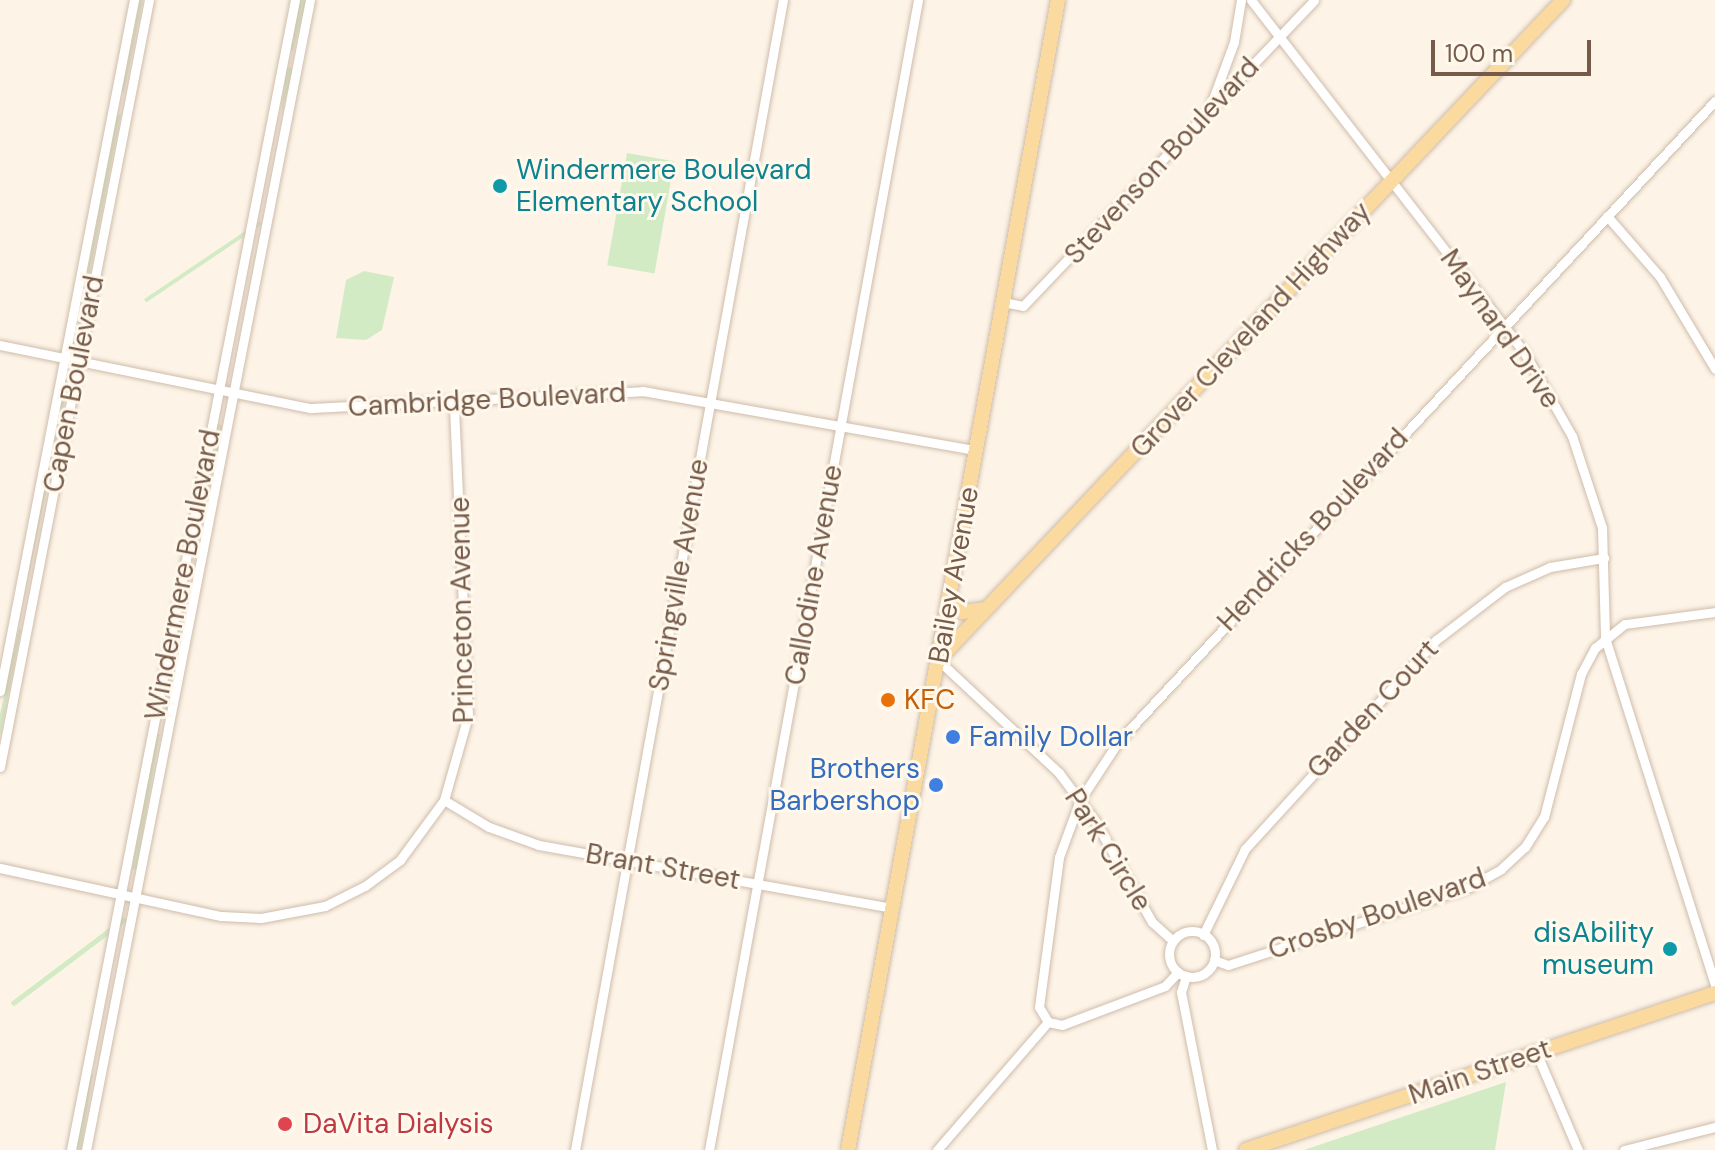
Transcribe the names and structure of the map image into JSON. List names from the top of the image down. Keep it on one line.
{"streets":{"main road":["Grover Cleveland Highway","Bailey Avenue","Main Street"],"street":["Stevenson Boulevard","Maynard Drive","Capen Boulevard","Cambridge Boulevard","Hendricks Boulevard","Windermere Boulevard","Springville Avenue","Callodine Avenue","Princeton Avenue","Garden Court","Park Circle","Brant Street","Crosby Boulevard"]},"crossings":[["Stevenson Boulevard","Maynard Drive"],["Stevenson Boulevard","Bailey Avenue"],["Maynard Drive","Grover Cleveland Highway"],["Maynard Drive","Hendricks Boulevard"],["Maynard Drive","Garden Court"],["Maynard Drive","Crosby Boulevard"],["Grover Cleveland Highway","Bailey Avenue"],["Grover Cleveland Highway","Park Circle"],["Capen Boulevard","Cambridge Boulevard"],["Cambridge Boulevard","Windermere Boulevard"],["Cambridge Boulevard","Springville Avenue"],["Cambridge Boulevard","Callodine Avenue"],["Cambridge Boulevard","Bailey Avenue"],["Cambridge Boulevard","Princeton Avenue"],["Hendricks Boulevard","Park Circle"],["Hendricks Boulevard","Crosby Boulevard"],["Windermere Boulevard","Princeton Avenue"],["Springville Avenue","Brant Street"],["Callodine Avenue","Brant Street"],["Bailey Avenue","Park Circle"],["Bailey Avenue","Brant Street"],["Princeton Avenue","Brant Street"],["Garden Court","Park Circle"],["Garden Court","Crosby Boulevard"],["Park Circle","Crosby Boulevard"]],"places":["Windermere Boulevard Elementary School","KFC","Family Dollar","Brothers Barbershop","disAbility museum","DaVita Dialysis"],"scale_bar":"100 m"}
